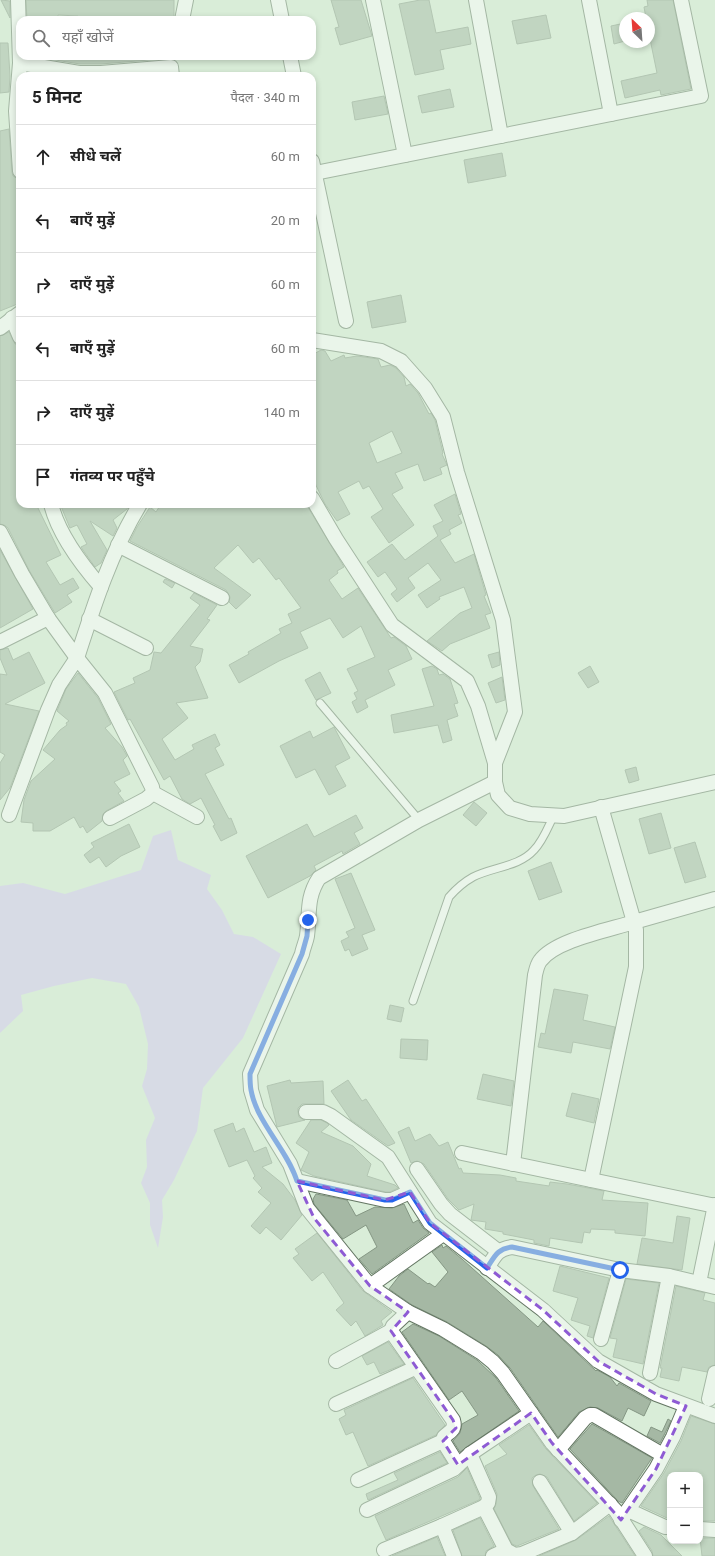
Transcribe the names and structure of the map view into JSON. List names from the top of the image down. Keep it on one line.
{"north":"top left","page":{"search":"यहाँ खोजें","heading":["5 मिनट","पैदल · 340 m"],"list":[["सीधे चलें","60 m"],["बाएँ मुड़ें","20 m"],["दाएँ मुड़ें","60 m"],["बाएँ मुड़ें","60 m"],["दाएँ मुड़ें","140 m"],"गंतव्य पर पहुँचे"],"map_buttons":["+","−"]}}
